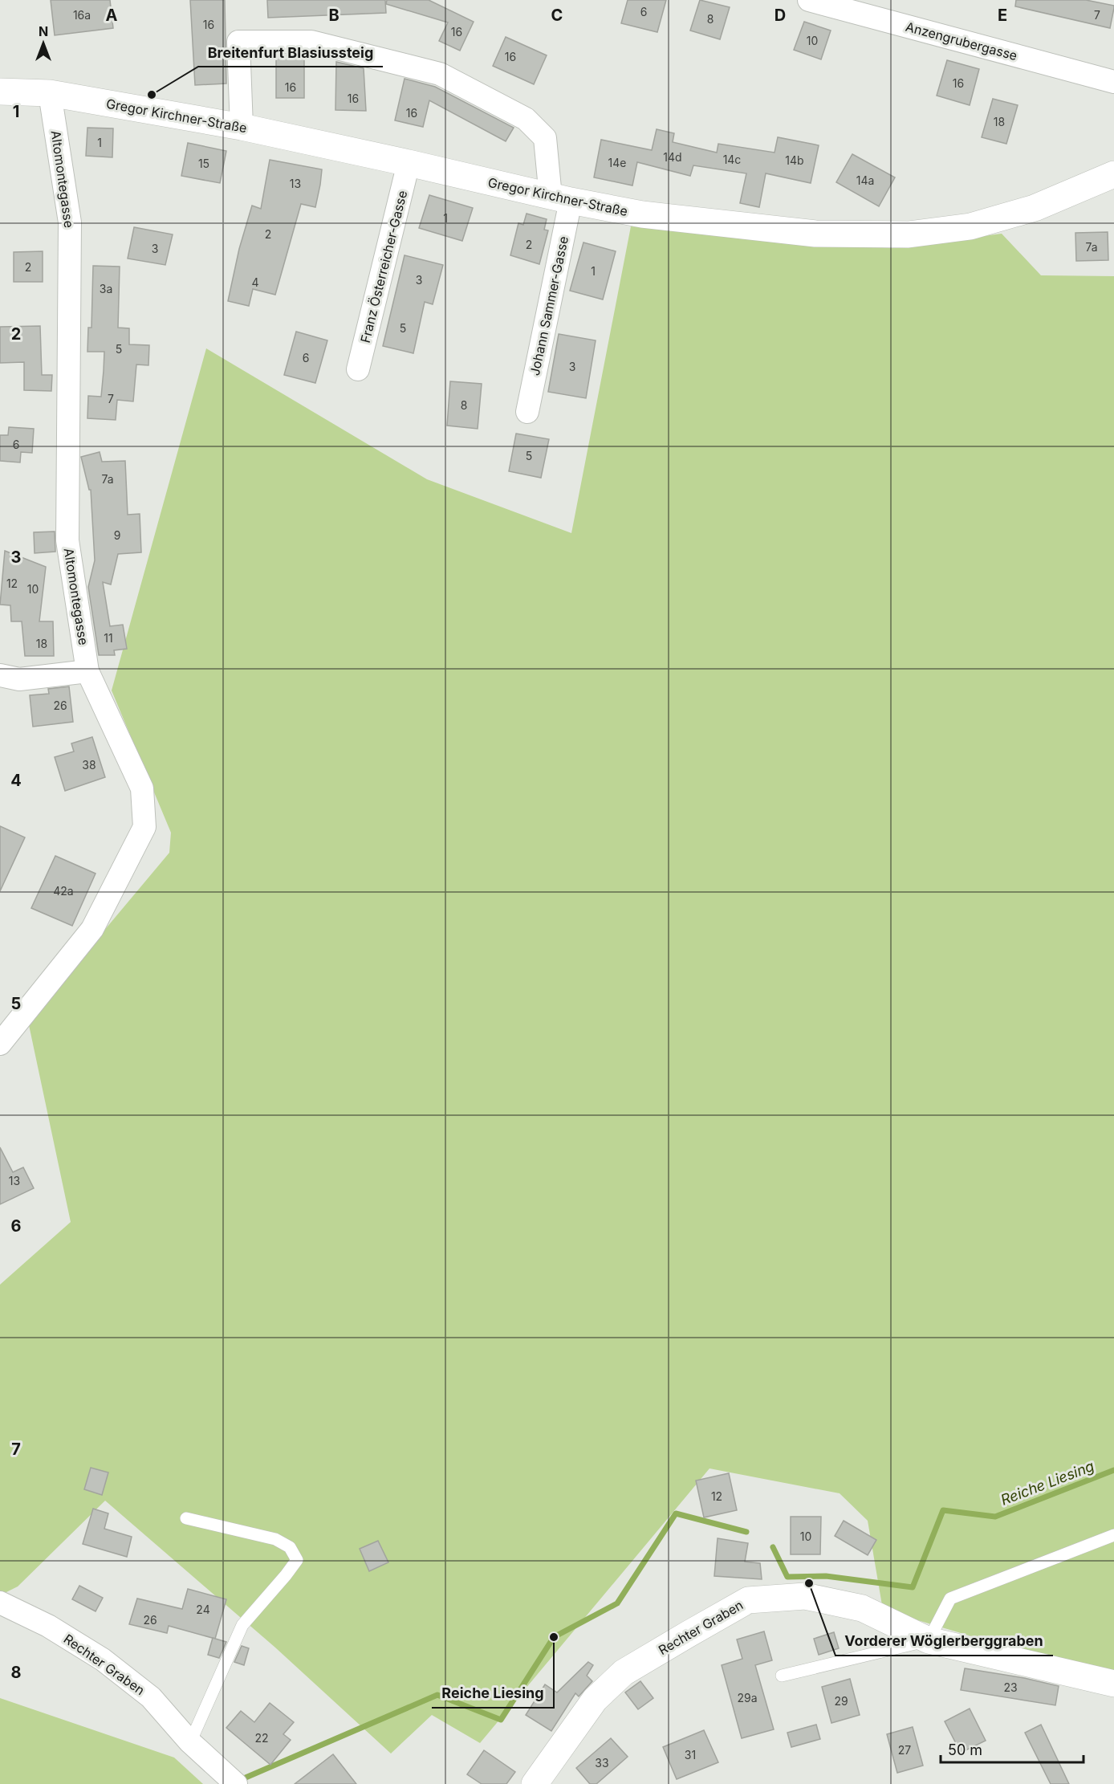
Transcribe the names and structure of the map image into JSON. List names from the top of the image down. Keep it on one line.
{"streets":{"street":["Anzengrubergasse","Gregor Kirchner-Straße","Altomontegasse","Franz Österreicher-Gasse","Johann Sammer-Gasse","Rechter Graben"]},"crossings":[["Gregor Kirchner-Straße","Altomontegasse"],["Gregor Kirchner-Straße","Franz Österreicher-Gasse"],["Gregor Kirchner-Straße","Johann Sammer-Gasse"]],"water":["Reiche Liesing"],"places":["Breitenfurt Blasiussteig","Vorderer Wöglerberggraben","Reiche Liesing"],"house_numbers":["6","16a","7","8","16","16","10","16","16","16","16","16","18","1","14d","14c","14b","14e","15","14a","13","1","2","2","7a","3","2","1","3","4","3a","5","5","6","3","7","8","6","5","7a","9","12","10","11","18","26","38","42a","13","12","10","24","26","23","29a","29","22","27","31","33"],"scale_bar":"50 m","north":"top","grid":{"columns":["A","B","C","D","E"],"rows":["1","2","3","4","5","6","7","8"]}}
